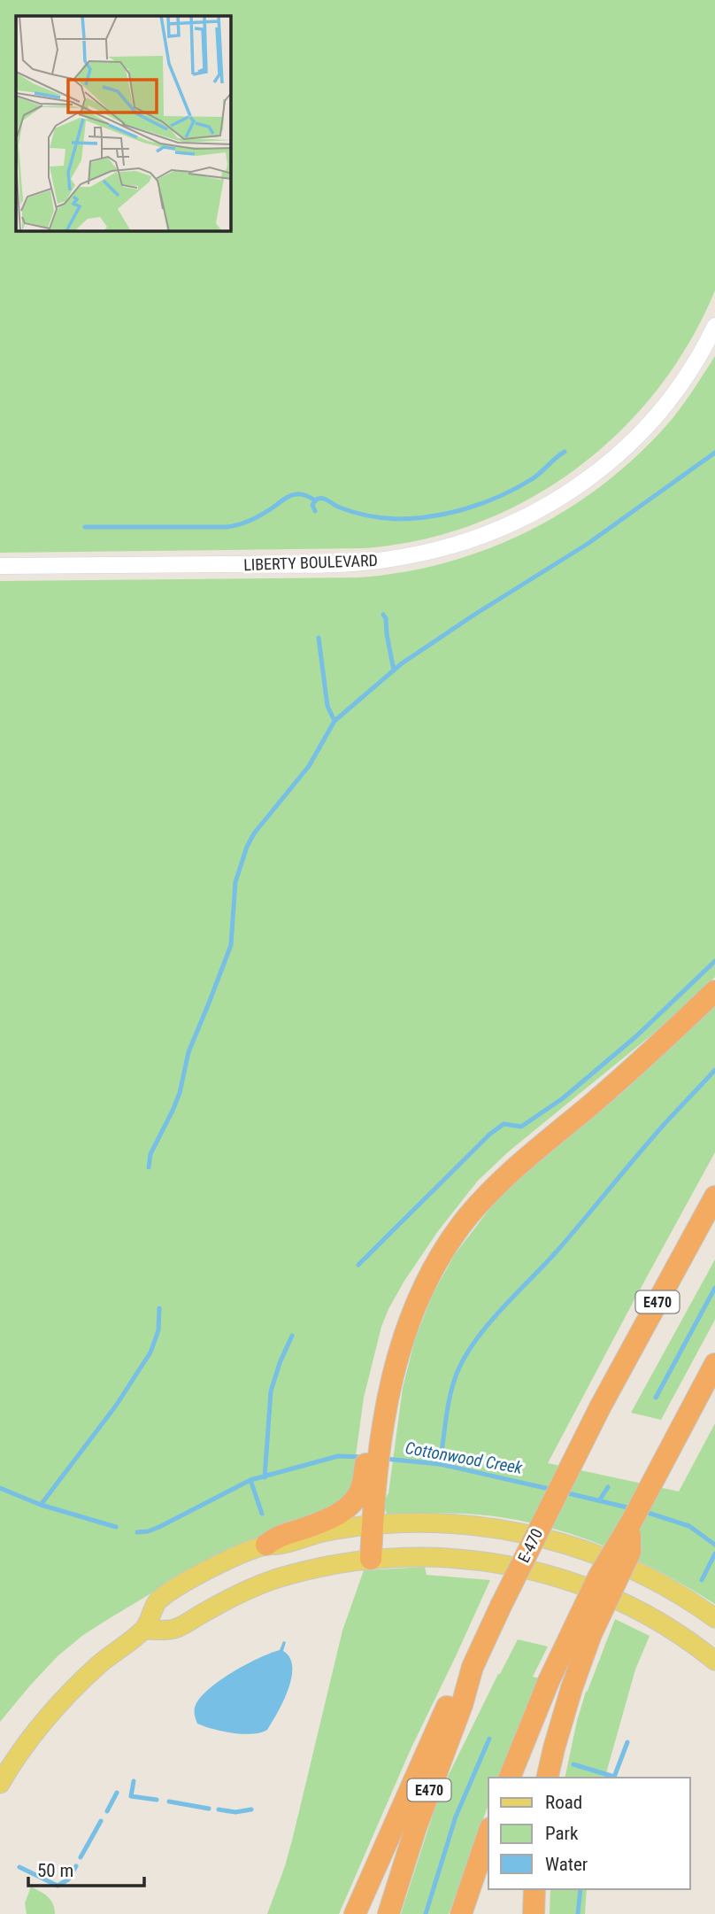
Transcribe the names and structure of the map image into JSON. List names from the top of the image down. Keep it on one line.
{"streets":{"highway":["E470","E-470"],"street":["LIBERTY BOULEVARD"]},"water":["Cottonwood Creek"],"legend":["Road","Park","Water"],"scale_bar":"50 m"}
